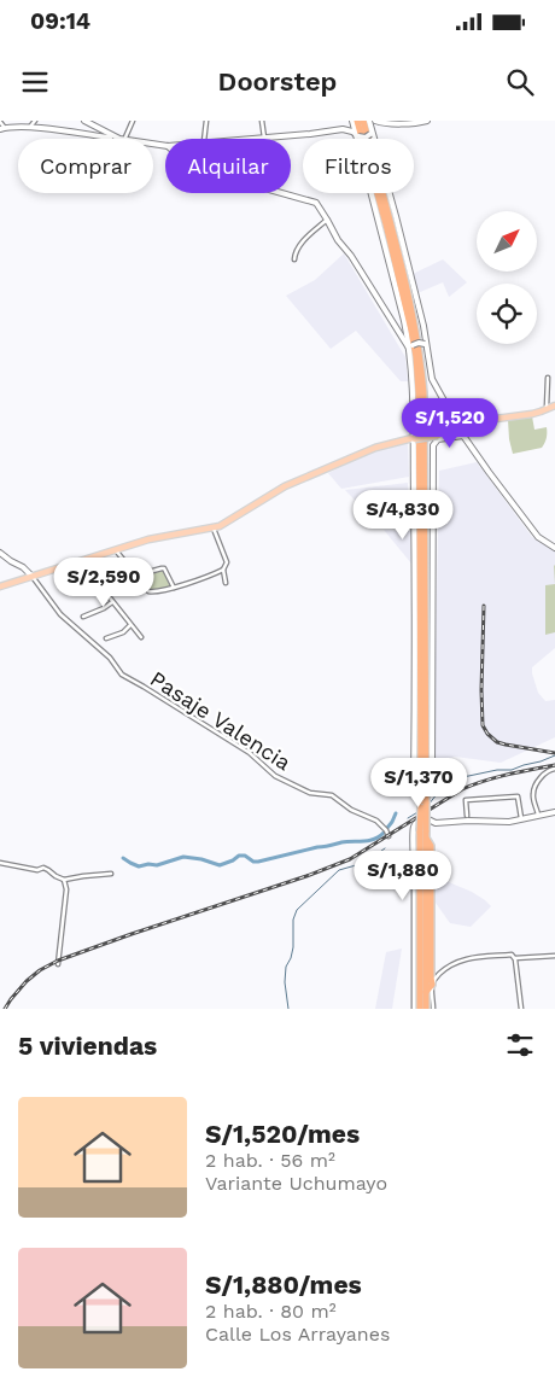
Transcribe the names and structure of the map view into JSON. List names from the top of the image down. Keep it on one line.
{"streets":{"street":["Pasaje Valencia"]},"north":"top right","page":{"status":"09:14","header":"Doorstep","chip":["Comprar","Alquilar","Filtros"],"price":["S/1,520","S/4,830","S/2,590","S/1,370","S/1,880"],"heading":"5 viviendas","list":[{"name":"S/1,520/mes","note":"2 hab. · 56 m² · Variante Uchumayo"},{"name":"S/1,880/mes","note":"2 hab. · 80 m² · Calle Los Arrayanes"}]}}
